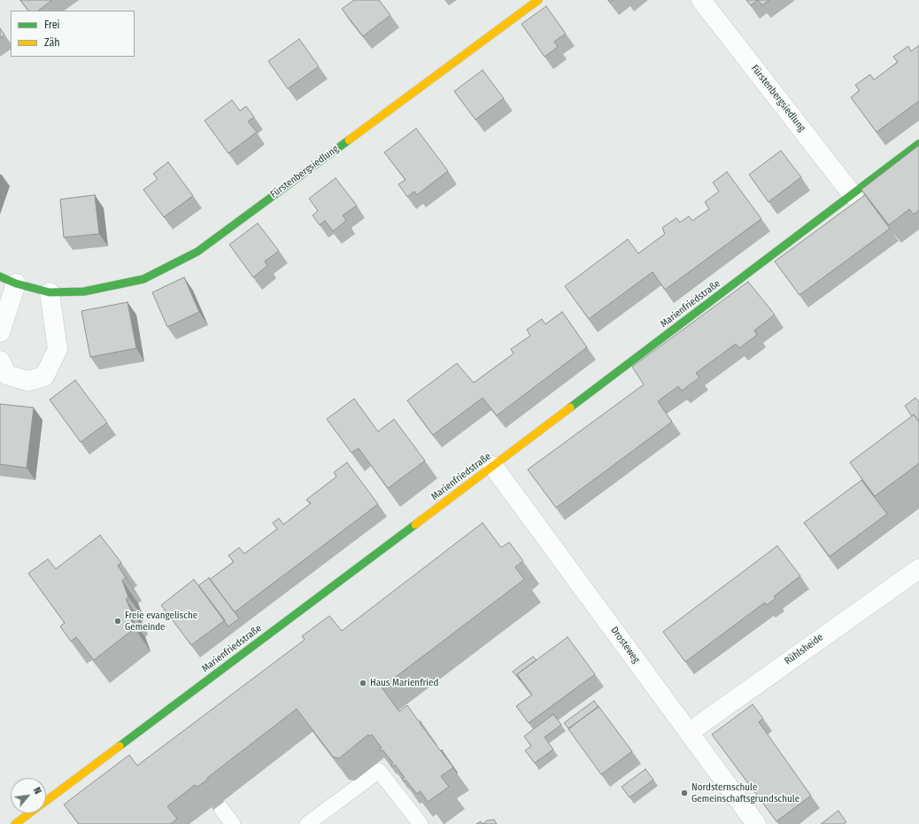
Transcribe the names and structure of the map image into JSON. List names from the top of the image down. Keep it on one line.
{"streets":{"street":["Fürstenbergsiedlung","Marienfriedstraße","Drosteweg","Rühlsheide"]},"crossings":[["Fürstenbergsiedlung","Marienfriedstraße"],["Marienfriedstraße","Drosteweg"],["Drosteweg","Rühlsheide"]],"places":["Freie evangelische Gemeinde","Haus Marienfried","Nordsternschule Gemeinschaftsgrundschule"],"legend":["Frei","Zäh"],"north":"top right"}
